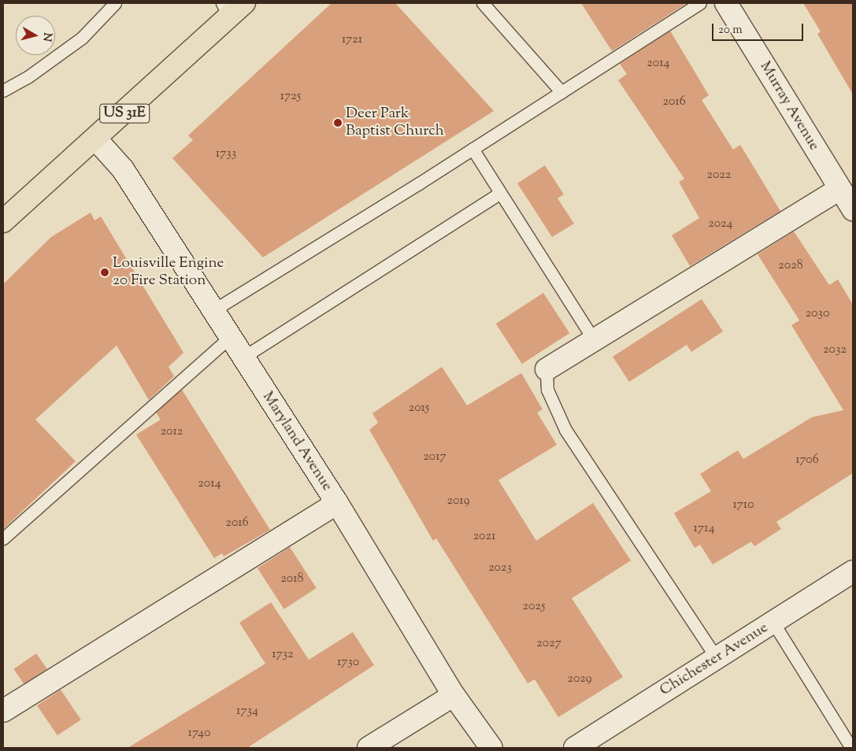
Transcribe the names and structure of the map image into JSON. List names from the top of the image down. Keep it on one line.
{"streets":{"main road":["US 31E"],"street":["Murray Avenue","Maryland Avenue","Chichester Avenue"]},"crossings":[["US 31E","Maryland Avenue"]],"places":["Deer Park Baptist Church","Louisville Engine 20 Fire Station"],"house_numbers":["1721","2014","1725","2016","1733","2022","2024","2028","2030","2032","2015","2012","2017","1706","2014","2019","1710","2016","1714","2021","2023","2018","2025","2027","1732","1730","2029","1734","1740"],"scale_bar":"20 m","north":"right"}
